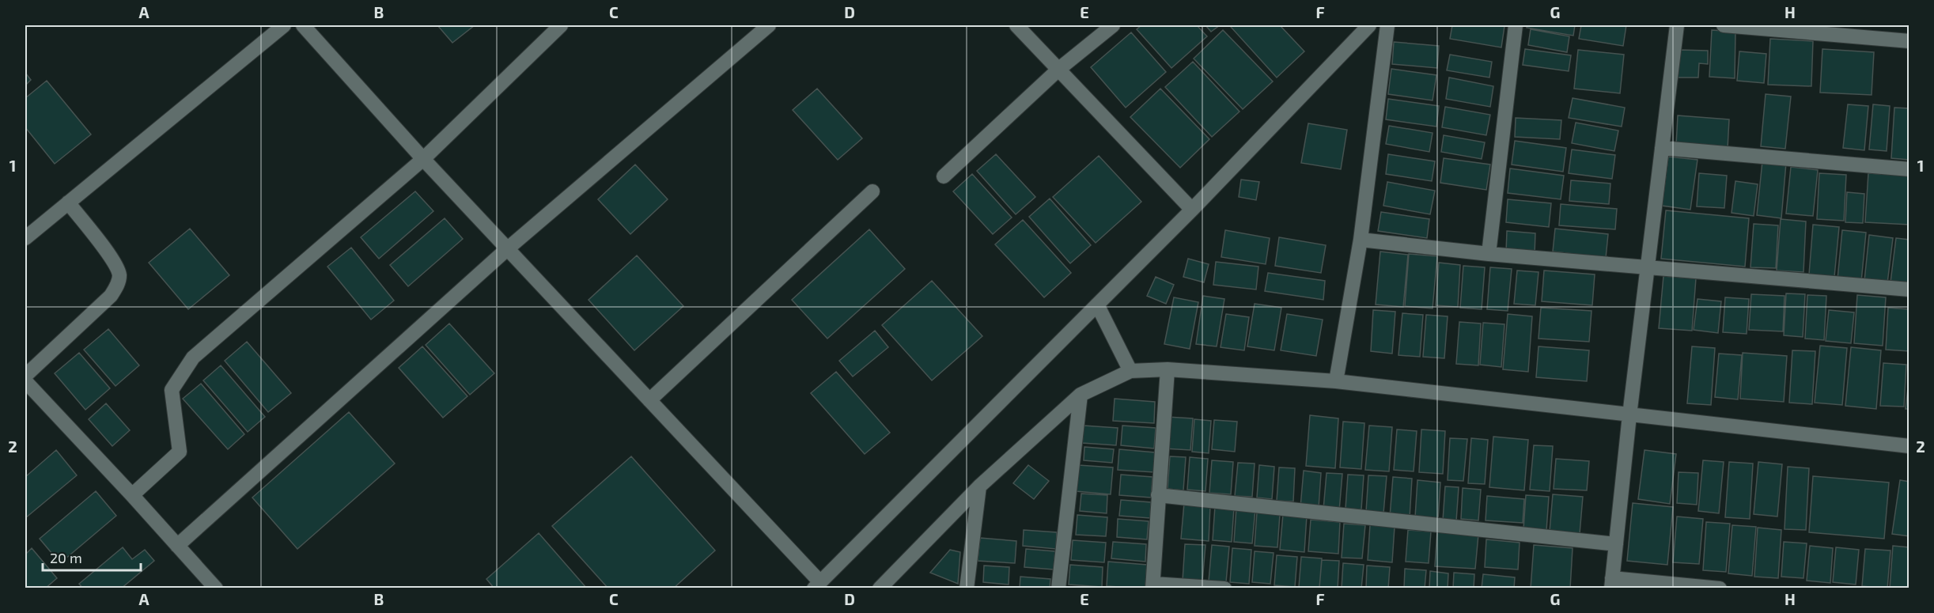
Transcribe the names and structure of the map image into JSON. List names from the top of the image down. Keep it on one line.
{"scale_bar":"20 m","grid":{"columns":["A","B","C","D","E","F","G","H"],"rows":["1","2"]}}
